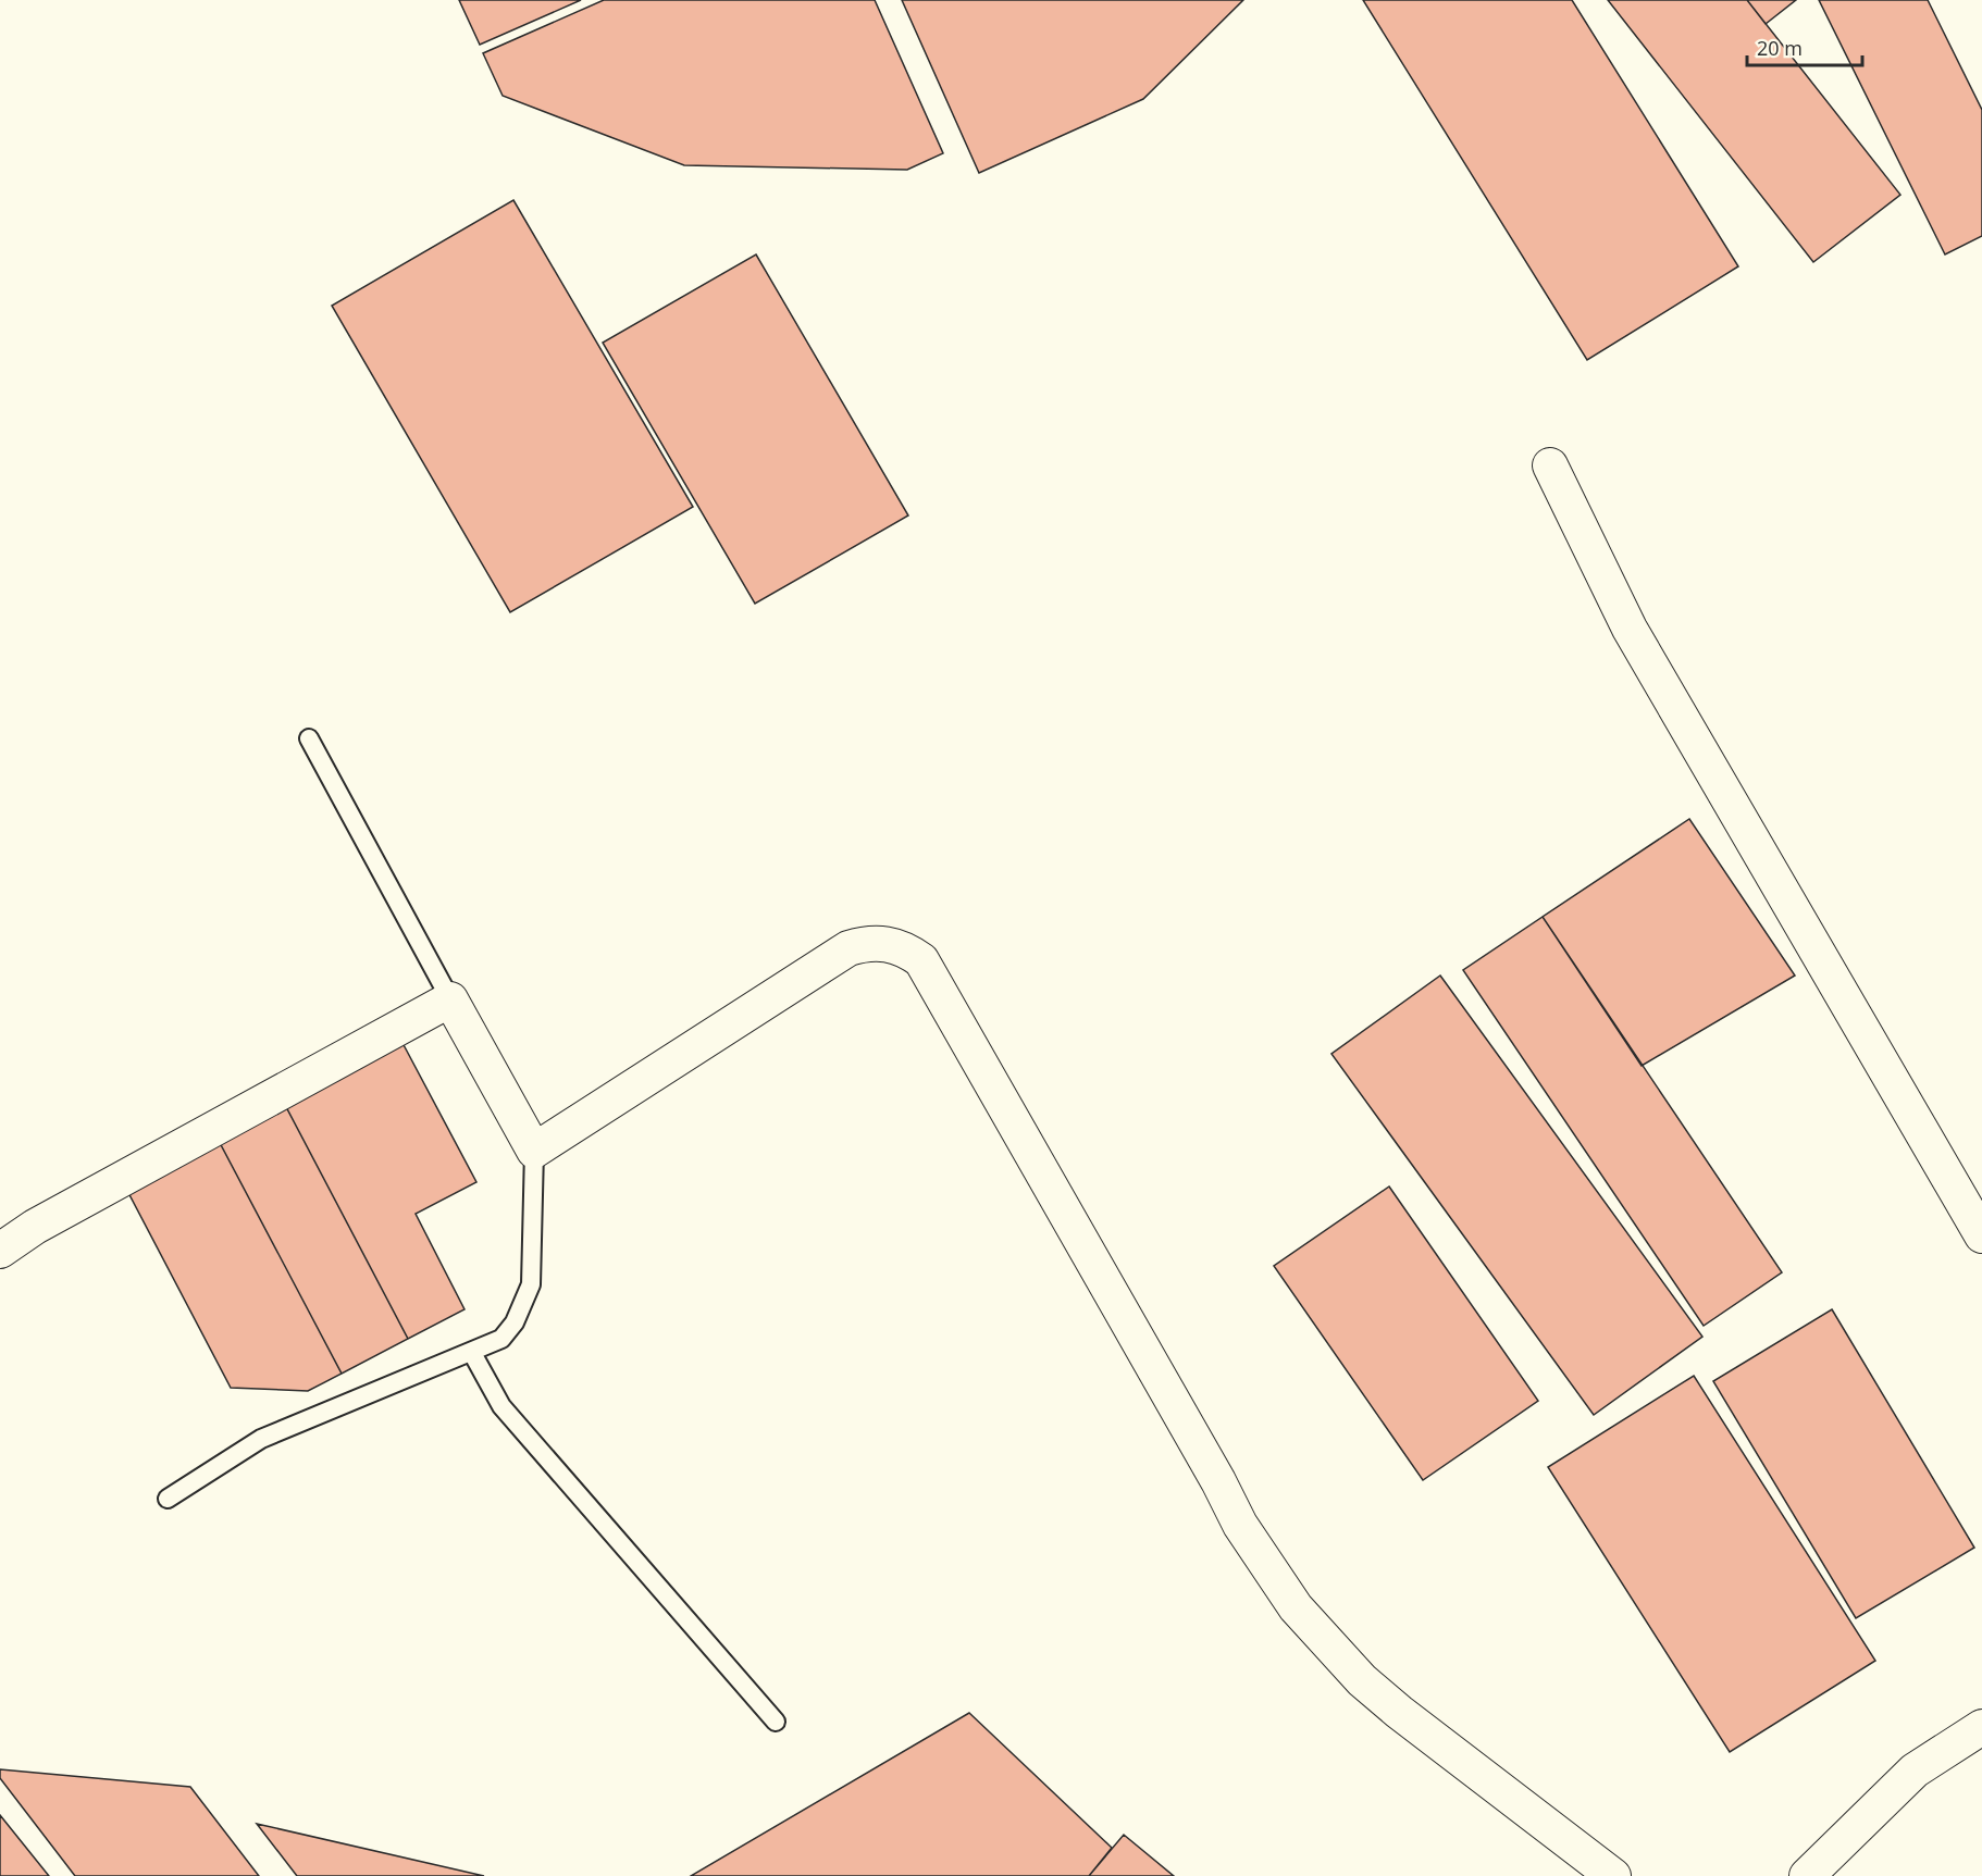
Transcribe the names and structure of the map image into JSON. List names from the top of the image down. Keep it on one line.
{"scale_bar":"20 m"}
